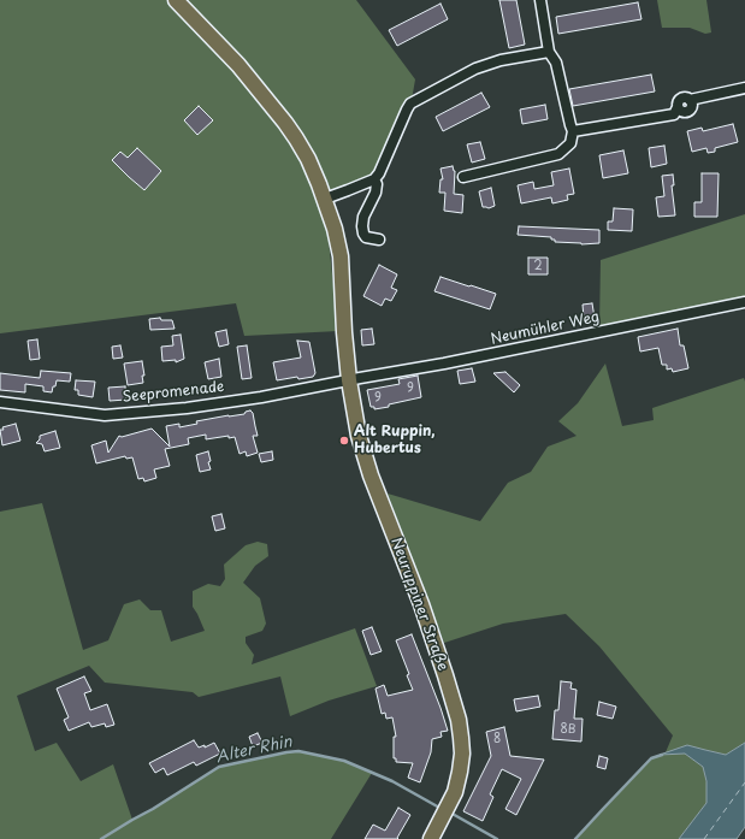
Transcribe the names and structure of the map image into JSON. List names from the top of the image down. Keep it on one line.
{"streets":{"main road":["Neuruppiner Straße"],"street":["Neumühler Weg","Seepromenade"]},"crossings":[["Neumühler Weg","Seepromenade"],["Neumühler Weg","Neuruppiner Straße"],["Seepromenade","Neuruppiner Straße"]],"water":["Alter Rhin"],"places":["Alt Ruppin, Hubertus"],"house_numbers":["2","9","9","8B","8"]}
